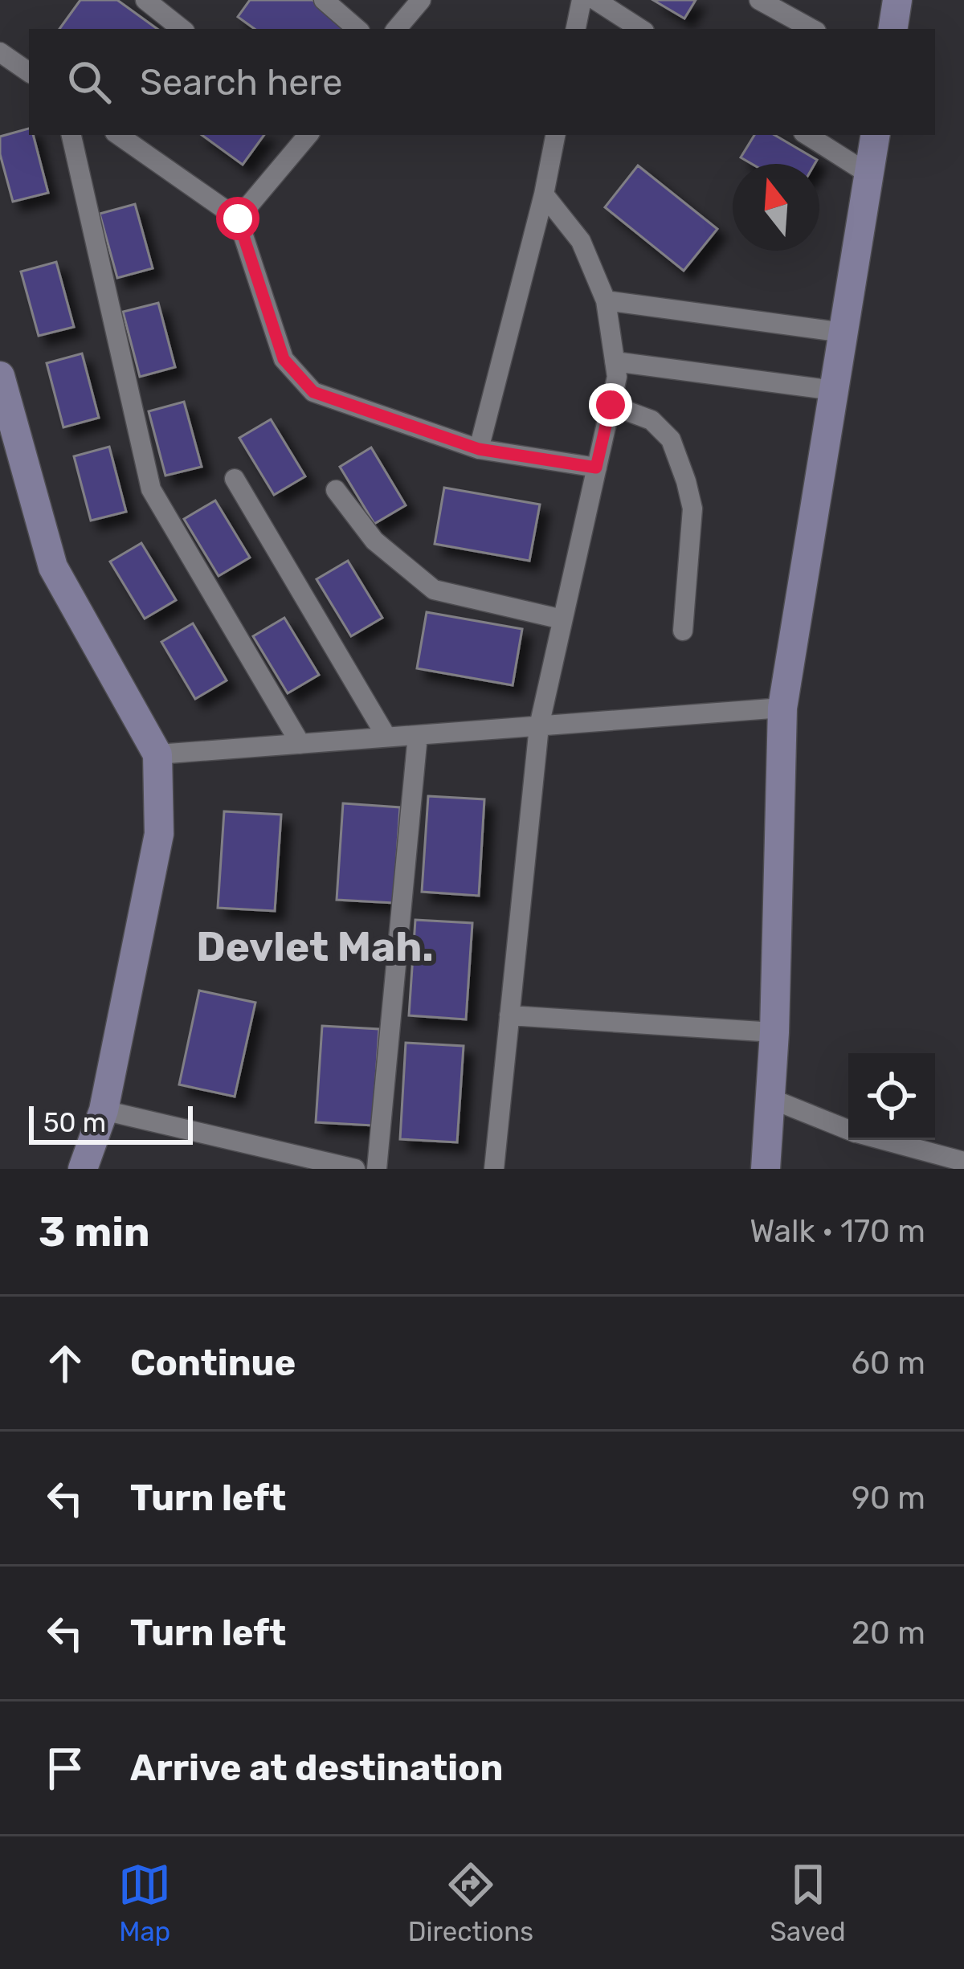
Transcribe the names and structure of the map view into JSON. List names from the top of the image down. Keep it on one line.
{"districts":["Devlet Mah."],"scale_bar":"50 m","north":"top","page":{"search":"Search here","scale":"50 m","heading":["3 min","Walk · 170 m"],"list":[["Continue","60 m"],["Turn left","90 m"],["Turn left","20 m"],"Arrive at destination"],"nav":["Map","Directions","Saved"]}}
